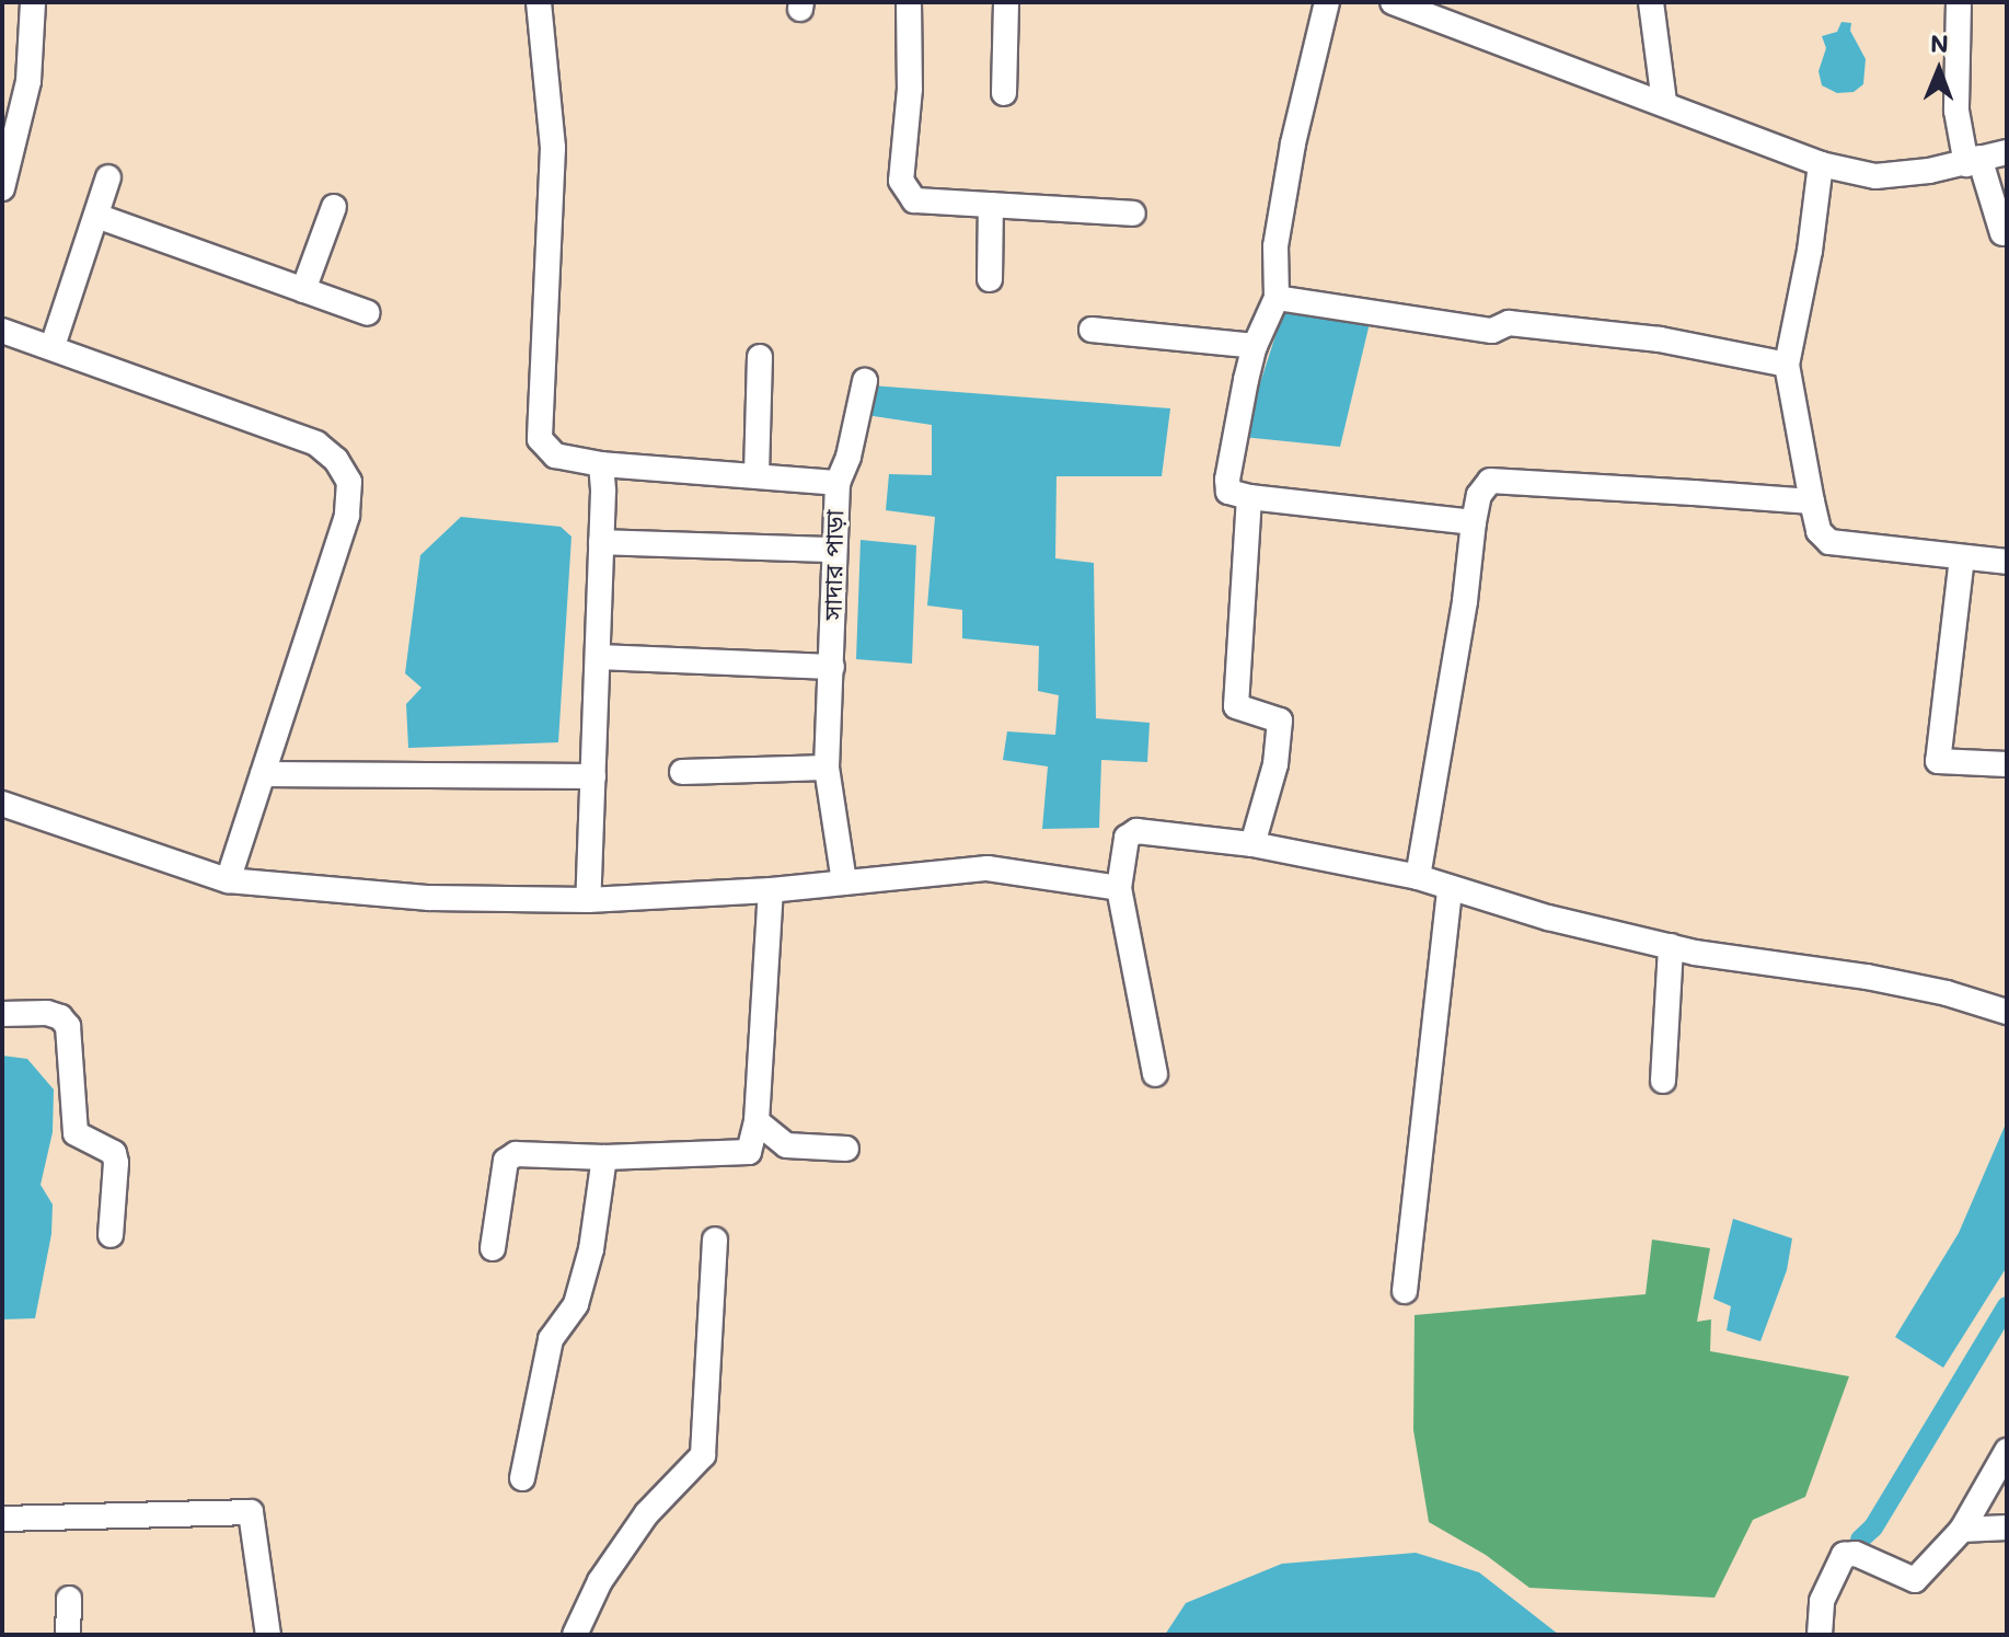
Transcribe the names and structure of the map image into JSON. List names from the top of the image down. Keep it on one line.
{"streets":{"street":["সাদার পাড়া"]},"north":"top"}
